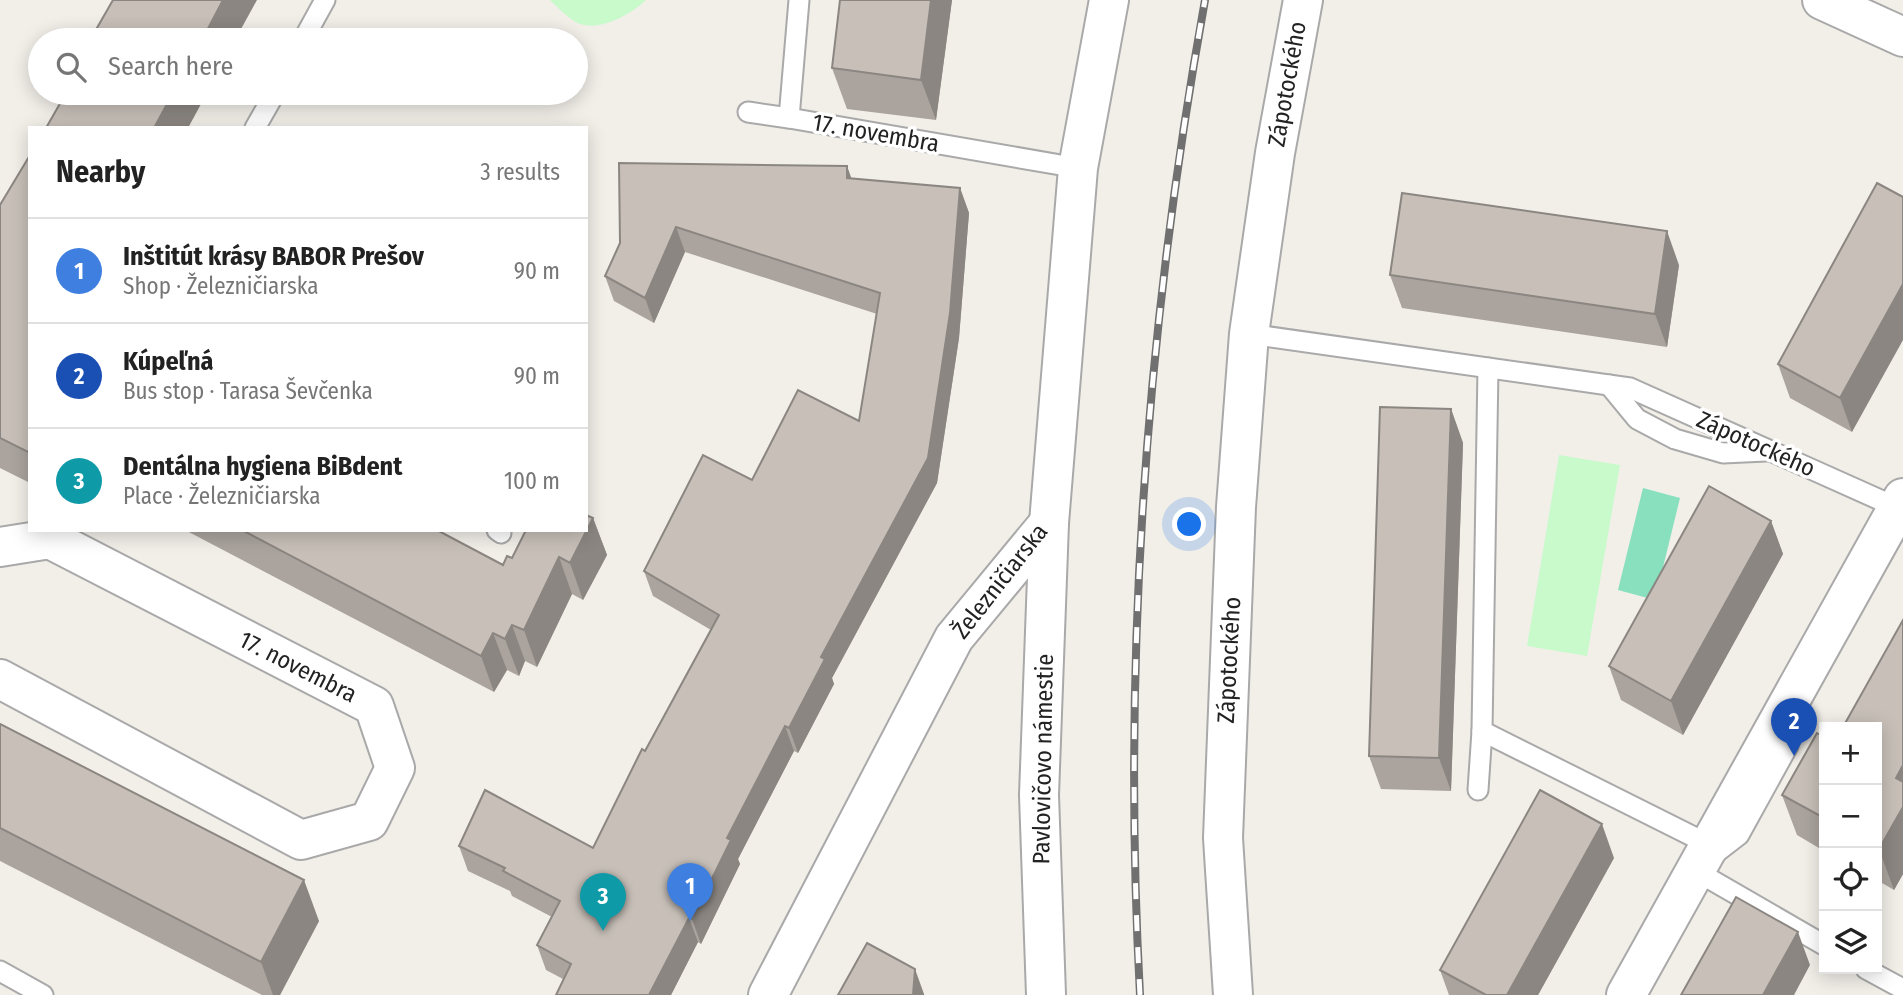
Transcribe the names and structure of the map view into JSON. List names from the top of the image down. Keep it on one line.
{"streets":{"street":["Zápotockého","17. novembra","Železničiarska","Pavlovičovo námestie"]},"crossings":[["17. novembra","Železničiarska"],["Železničiarska","Pavlovičovo námestie"]],"page":{"search":"Search here","heading":["Nearby","3 results"],"list":[{"mark":"1","name":"Inštitút krásy BABOR Prešov","note":"Shop · Železničiarska","value":"90 m"},{"mark":"2","name":"Kúpeľná","note":"Bus stop · Tarasa Ševčenka","value":"90 m"},{"mark":"3","name":"Dentálna hygiena BiBdent","note":"Place · Železničiarska","value":"100 m"}],"pins":["2","1","3"],"map_buttons":["+","−"]}}
